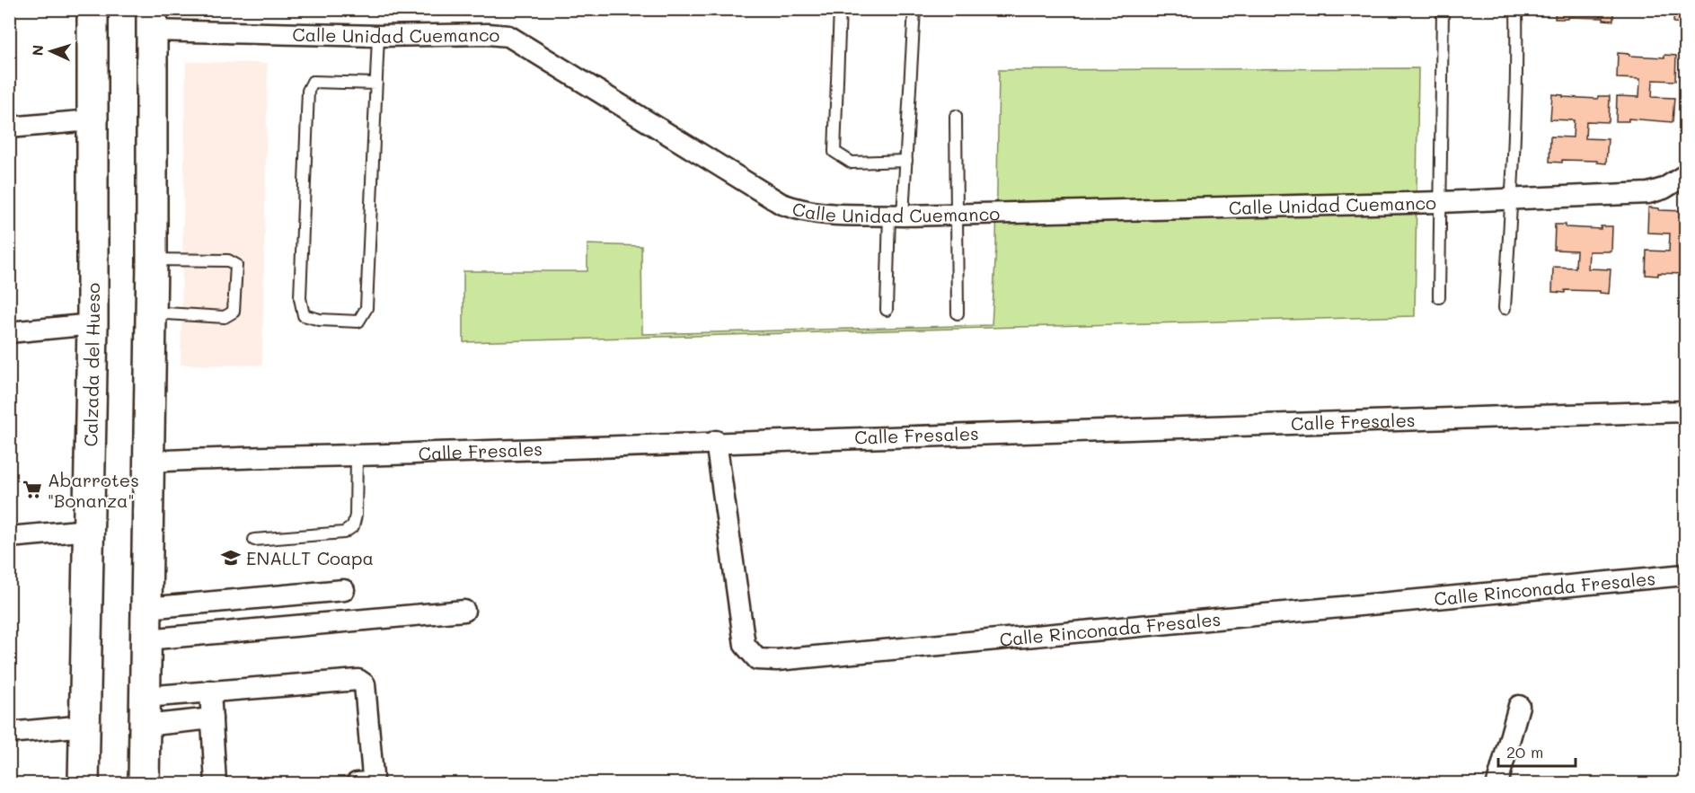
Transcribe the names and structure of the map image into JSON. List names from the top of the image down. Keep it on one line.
{"streets":{"main road":["Calzada del Hueso"],"street":["Calle Unidad Cuemanco","Calle Fresales","Calle Rinconada Fresales"]},"crossings":[["Calle Fresales","Calle Rinconada Fresales"]],"places":{"supermarket":["Abarrotes \"Bonanza\""],"school or university":["ENALLT Coapa"]},"scale_bar":"20 m","north":"left"}
